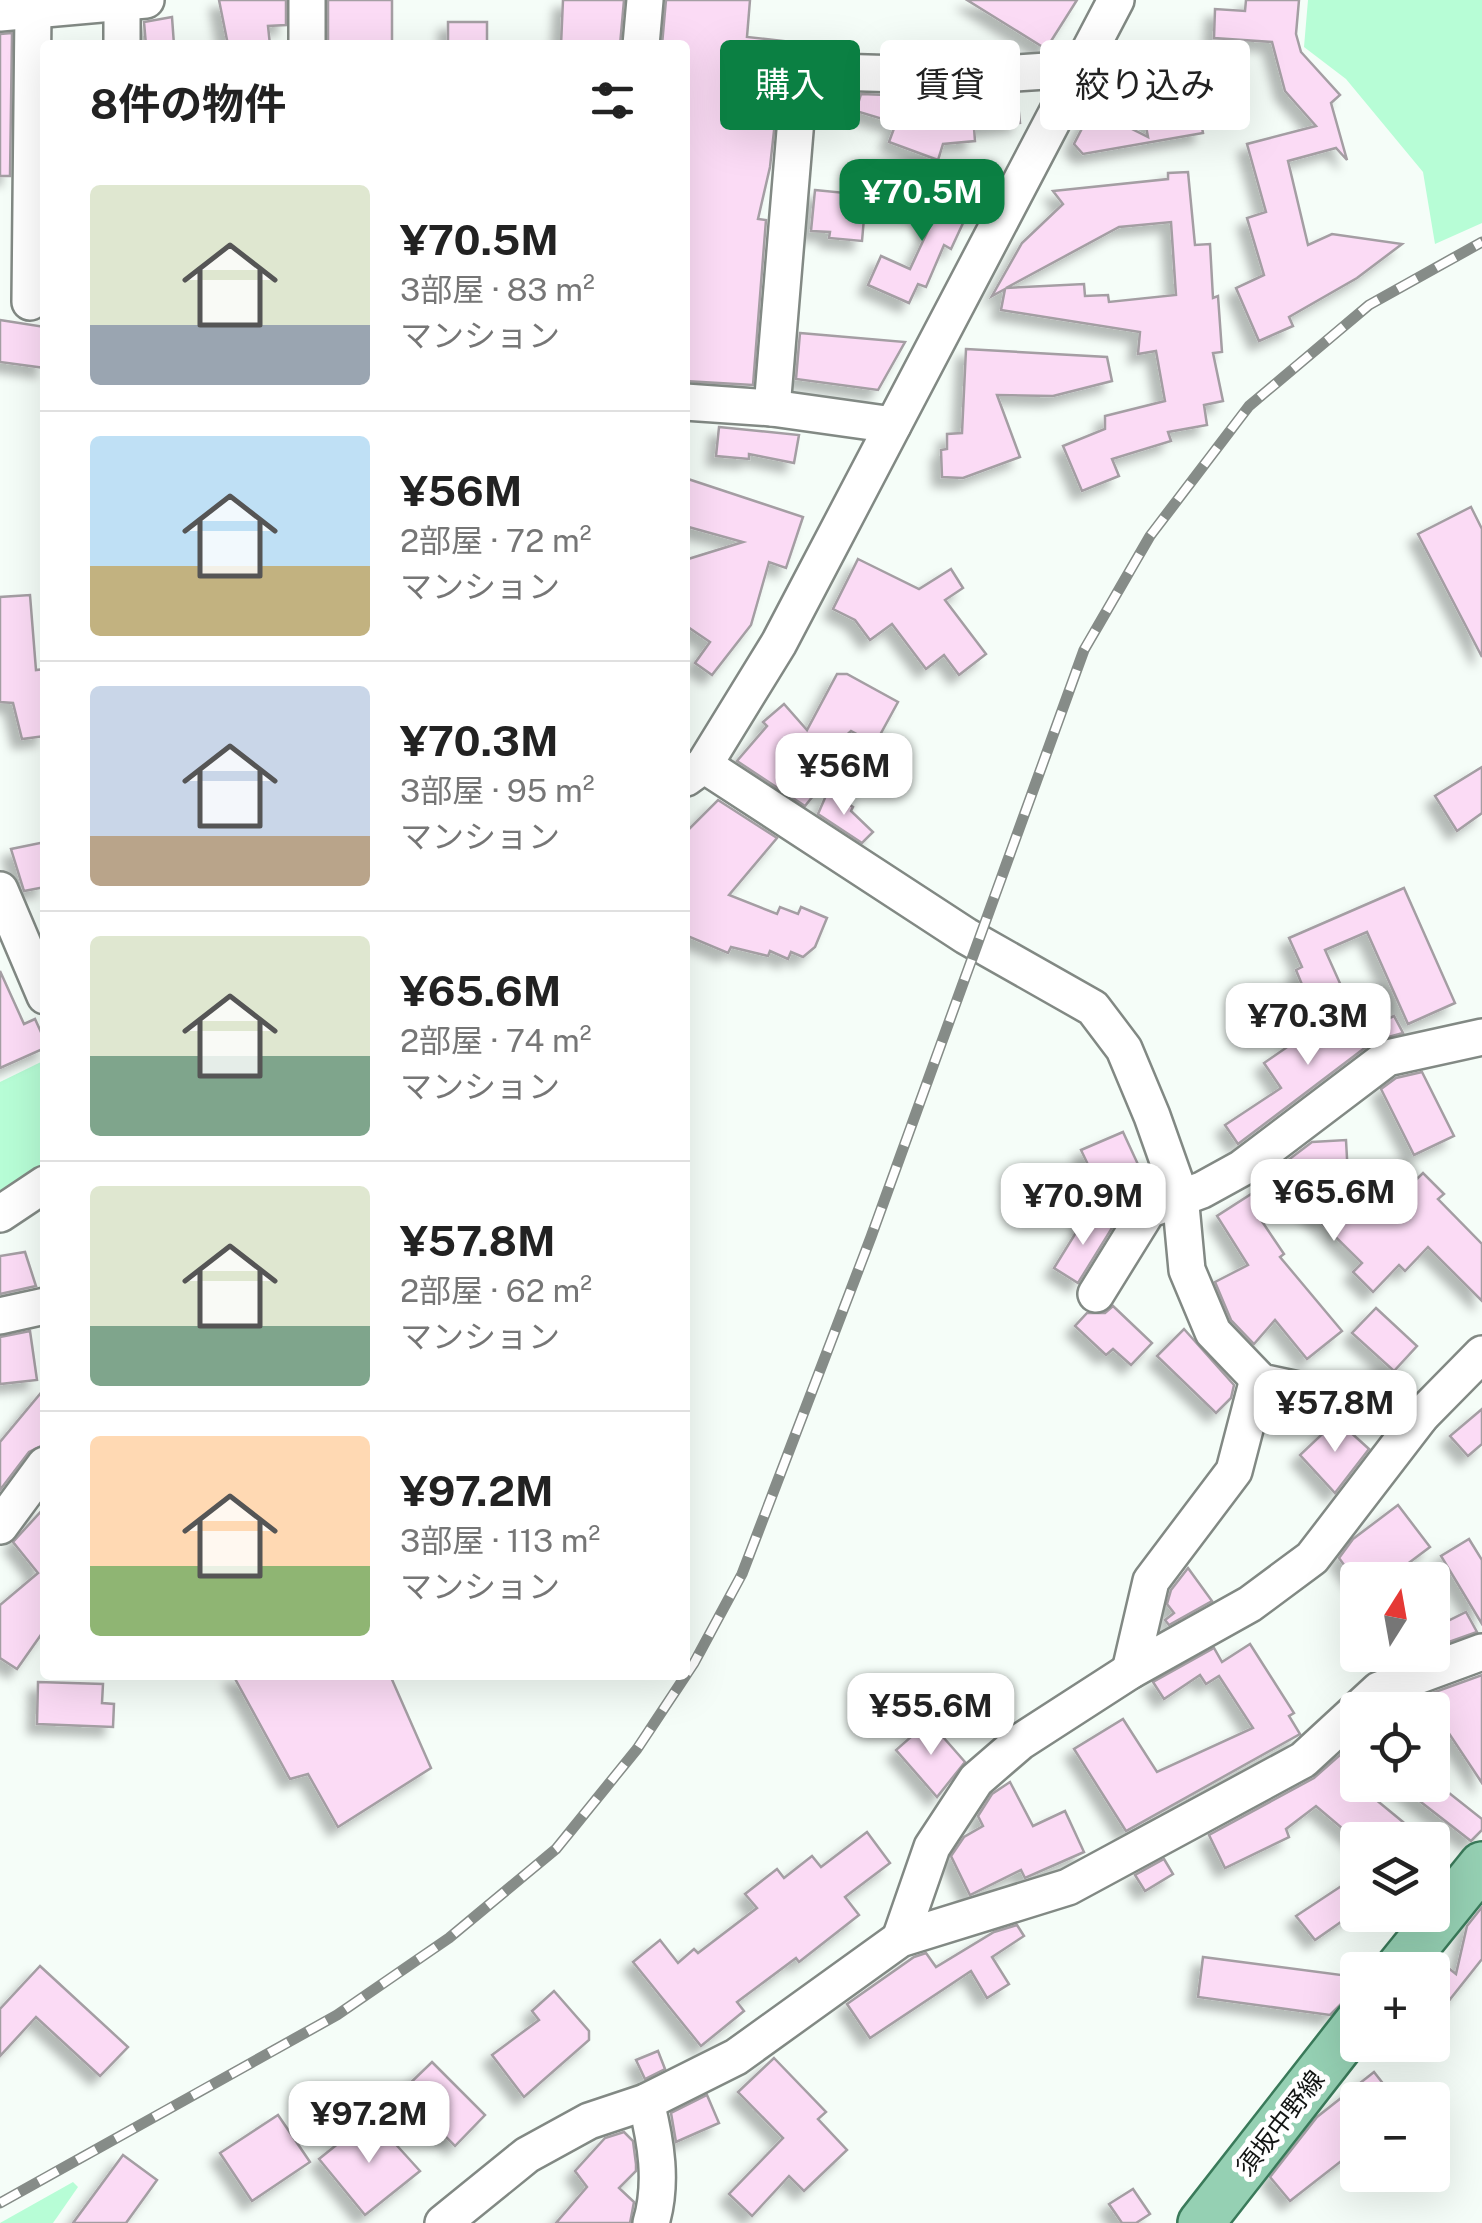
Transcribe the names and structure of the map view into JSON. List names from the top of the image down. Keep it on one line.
{"streets":{"main road":["須坂中野線"]},"north":"top","page":{"chip":["購入","賃貸","絞り込み"],"heading":"8件の物件","price":["¥70.5M","¥56M","¥70.3M","¥65.6M","¥70.9M","¥57.8M","¥55.6M","¥97.2M"],"list":[{"name":"¥70.5M","note":"3部屋 · 83 m² · マンション"},{"name":"¥56M","note":"2部屋 · 72 m² · マンション"},{"name":"¥70.3M","note":"3部屋 · 95 m² · マンション"},{"name":"¥65.6M","note":"2部屋 · 74 m² · マンション"},{"name":"¥57.8M","note":"2部屋 · 62 m² · マンション"},{"name":"¥97.2M","note":"3部屋 · 113 m² · マンション"}],"map_buttons":["+","−"]}}
